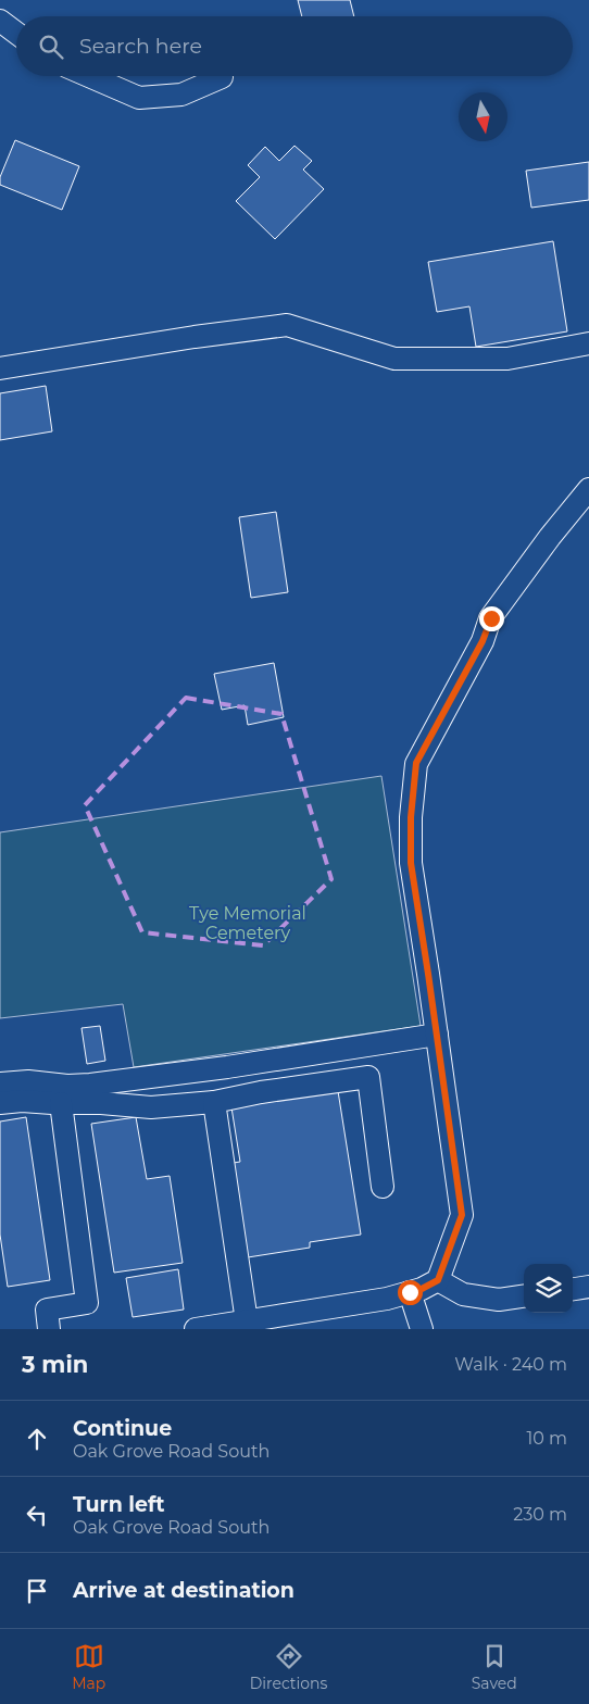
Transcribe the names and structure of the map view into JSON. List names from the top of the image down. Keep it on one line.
{"parks":["Tye Memorial Cemetery"],"north":"bottom","page":{"search":"Search here","heading":["3 min","Walk · 240 m"],"list":[["Continue","Oak Grove Road South","10 m"],["Turn left","Oak Grove Road South","230 m"],"Arrive at destination"],"nav":["Map","Directions","Saved"]}}
